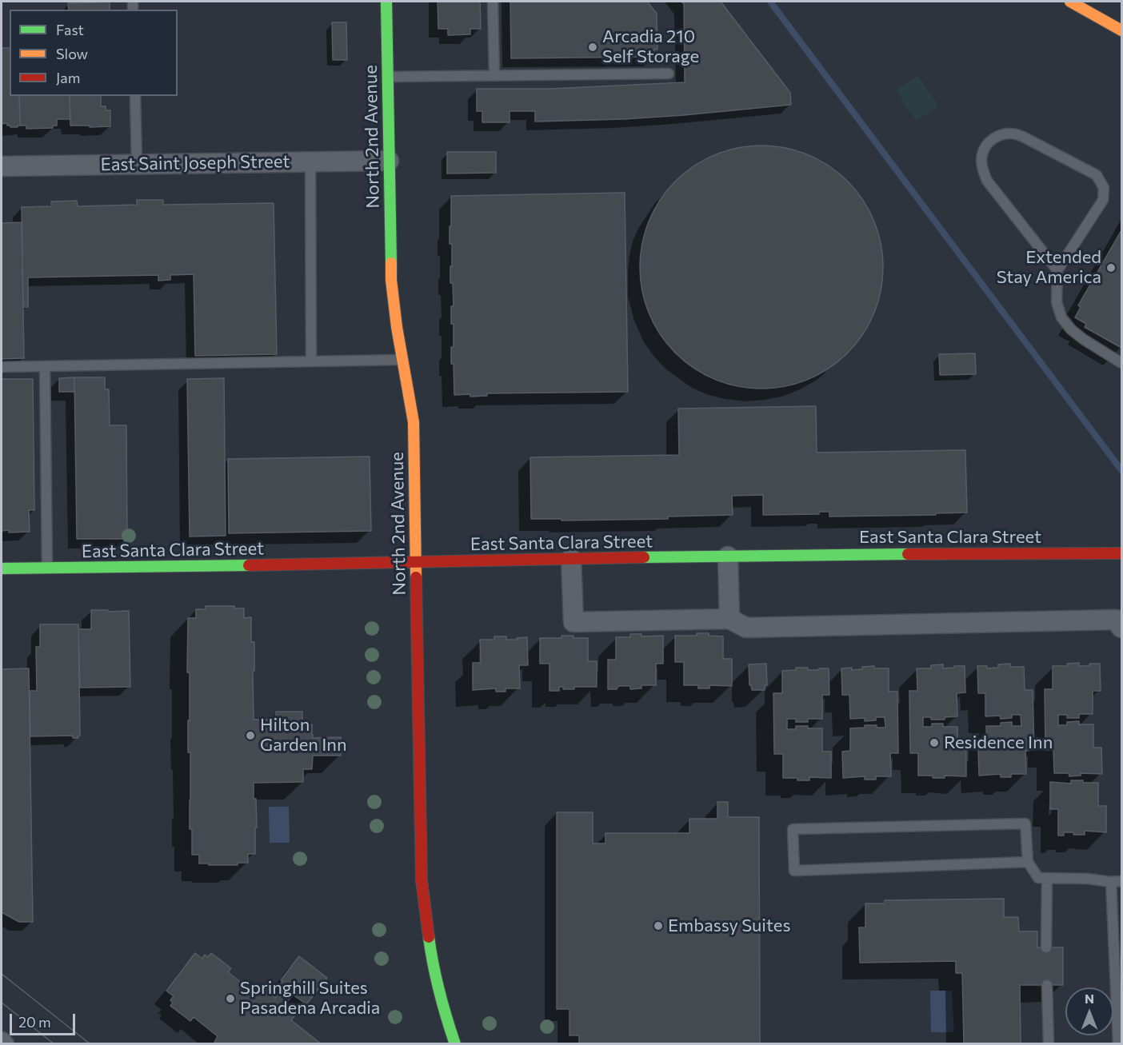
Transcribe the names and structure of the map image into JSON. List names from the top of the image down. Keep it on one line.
{"streets":{"main road":["North 2nd Avenue","East Santa Clara Street"],"street":["East Saint Joseph Street"]},"crossings":[["North 2nd Avenue","East Saint Joseph Street"],["North 2nd Avenue","East Santa Clara Street"]],"places":["Arcadia 210 Self Storage","Extended Stay America","Hilton Garden Inn","Residence Inn","Embassy Suites","Springhill Suites Pasadena Arcadia"],"legend":["Fast","Slow","Jam"],"scale_bar":"20 m","north":"top"}
